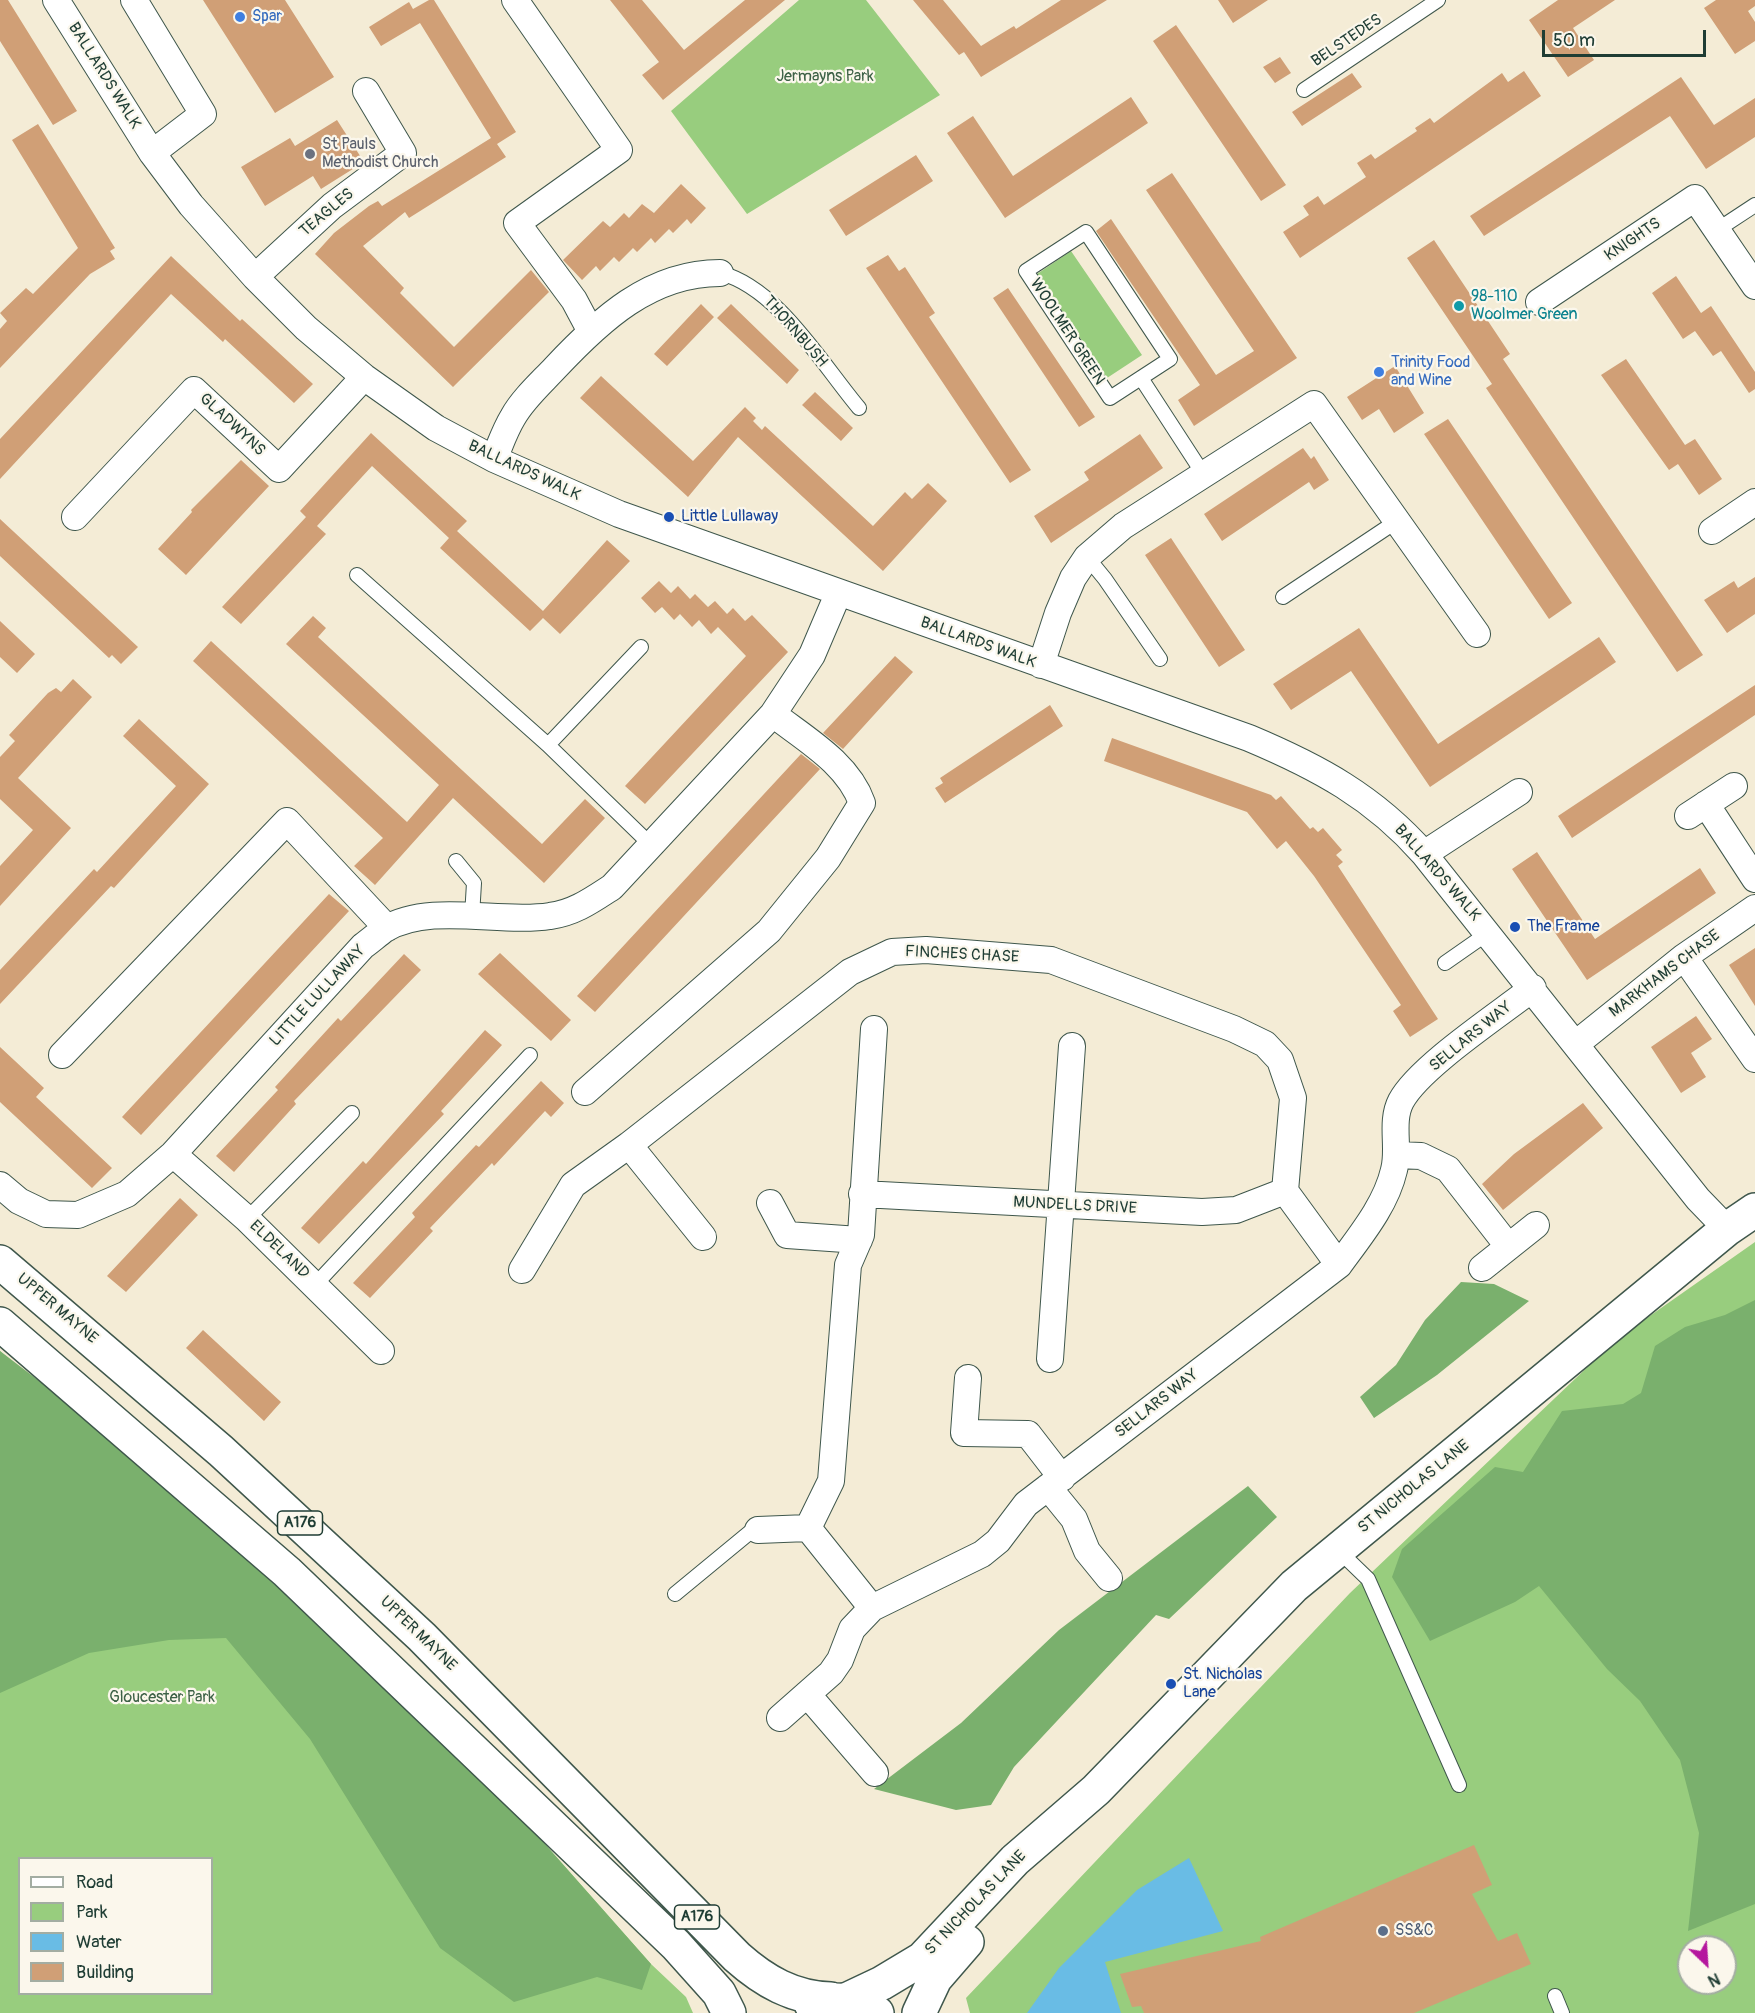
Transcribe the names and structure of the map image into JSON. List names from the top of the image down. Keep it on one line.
{"streets":{"main road":["UPPER MAYNE","ST NICHOLAS LANE","A176"],"street":["BALLARDS WALK","TEAGLES","KNIGHTS","THORNBUSH","GLADWYNS","FINCHES CHASE","MARKHAMS CHASE","LITTLE LULLAWAY","SELLARS WAY","MUNDELLS DRIVE","ELDELAND"],"lane":["BELSTEDES","WOOLMER GREEN"]},"crossings":[["BALLARDS WALK","TEAGLES"],["BALLARDS WALK","THORNBUSH"],["BALLARDS WALK","GLADWYNS"],["BALLARDS WALK","MARKHAMS CHASE"],["BALLARDS WALK","LITTLE LULLAWAY"],["BALLARDS WALK","SELLARS WAY"],["BALLARDS WALK","ST NICHOLAS LANE"],["FINCHES CHASE","MUNDELLS DRIVE"],["LITTLE LULLAWAY","ELDELAND"],["UPPER MAYNE","ST NICHOLAS LANE"],["UPPER MAYNE","A176"],["ST NICHOLAS LANE","A176"]],"parks":["Jermayns Park","Gloucester Park"],"places":["Spar","St Pauls Methodist Church","98-110 Woolmer Green","Trinity Food and Wine","Little Lullaway","The Frame","St. Nicholas Lane","SS&C"],"legend":["Road","Park","Water","Building"],"scale_bar":"50 m","north":"bottom right"}
